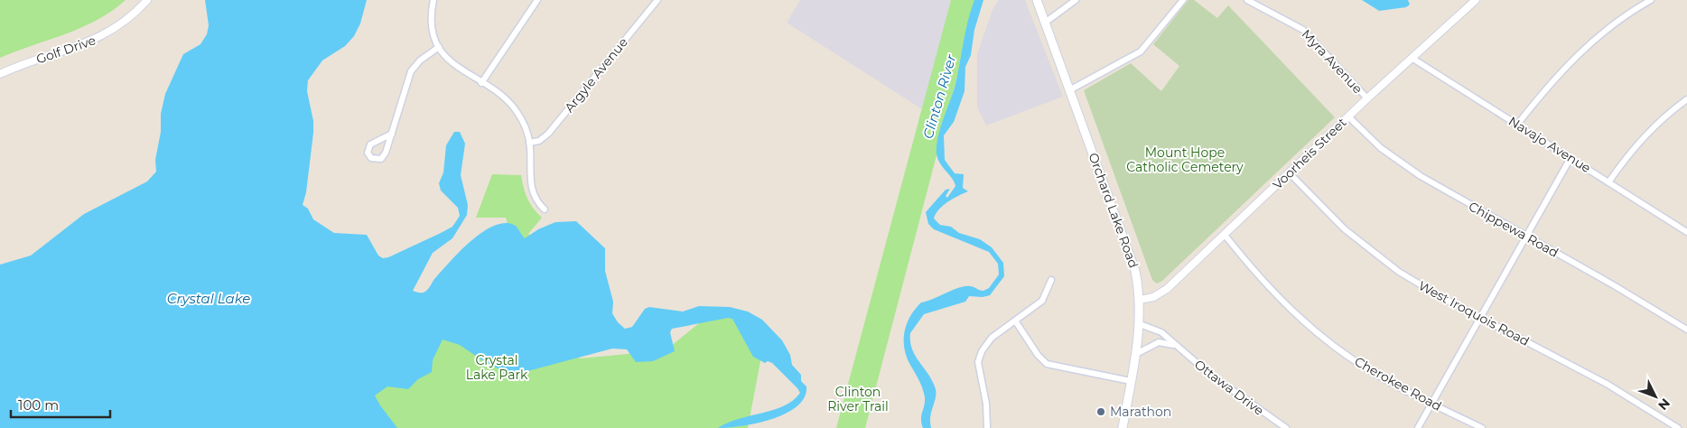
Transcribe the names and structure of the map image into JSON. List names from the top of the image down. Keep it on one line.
{"streets":{"main road":["Orchard Lake Road"],"street":["Golf Drive","Myra Avenue","Argyle Avenue","Navajo Avenue","Voorheis Street","Chippewa Road","West Iroquois Road","Cherokee Road","Ottawa Drive"]},"crossings":[["Myra Avenue","Voorheis Street"],["Navajo Avenue","Voorheis Street"],["Voorheis Street","Orchard Lake Road"],["Voorheis Street","Chippewa Road"],["Voorheis Street","West Iroquois Road"],["Voorheis Street","Cherokee Road"],["Orchard Lake Road","Ottawa Drive"]],"water":["Clinton River","Crystal Lake"],"parks":["Mount Hope Catholic Cemetery","Crystal Lake Park","Clinton River Trail"],"places":["Marathon"],"scale_bar":"100 m","north":"bottom right"}
